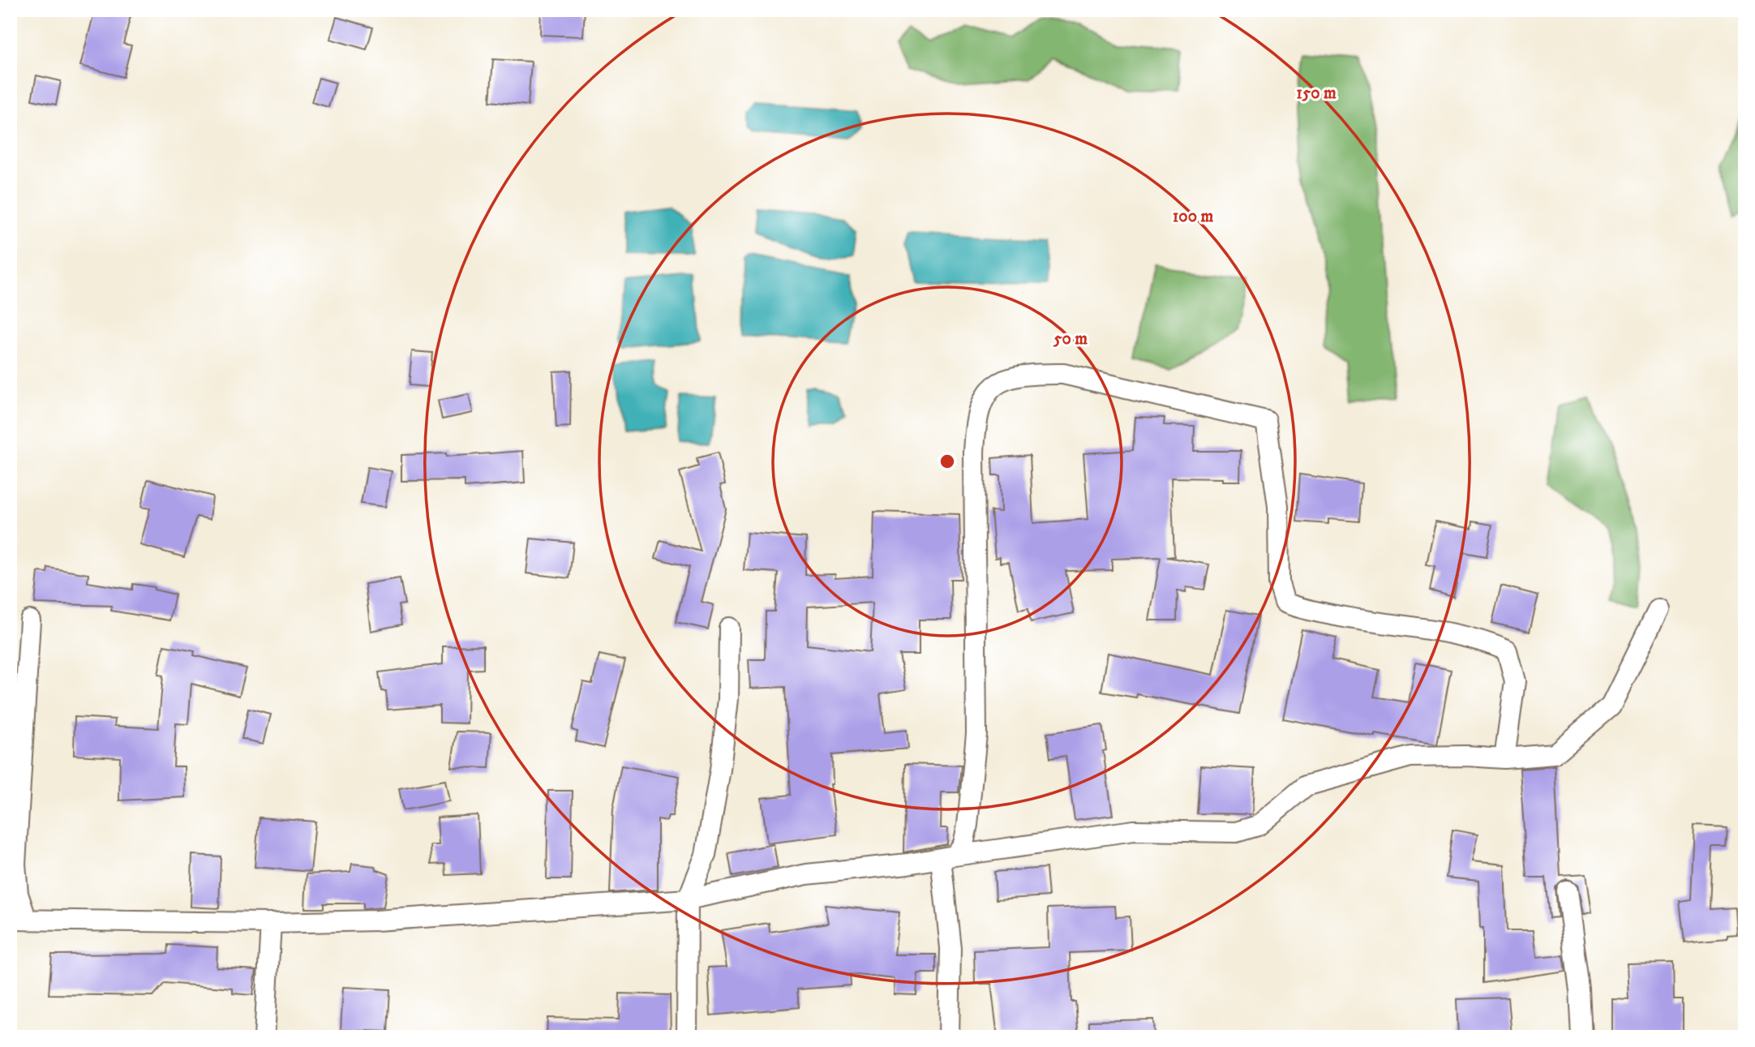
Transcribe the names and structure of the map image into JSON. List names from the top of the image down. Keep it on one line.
{"rings":["150 m","100 m","50 m"]}
